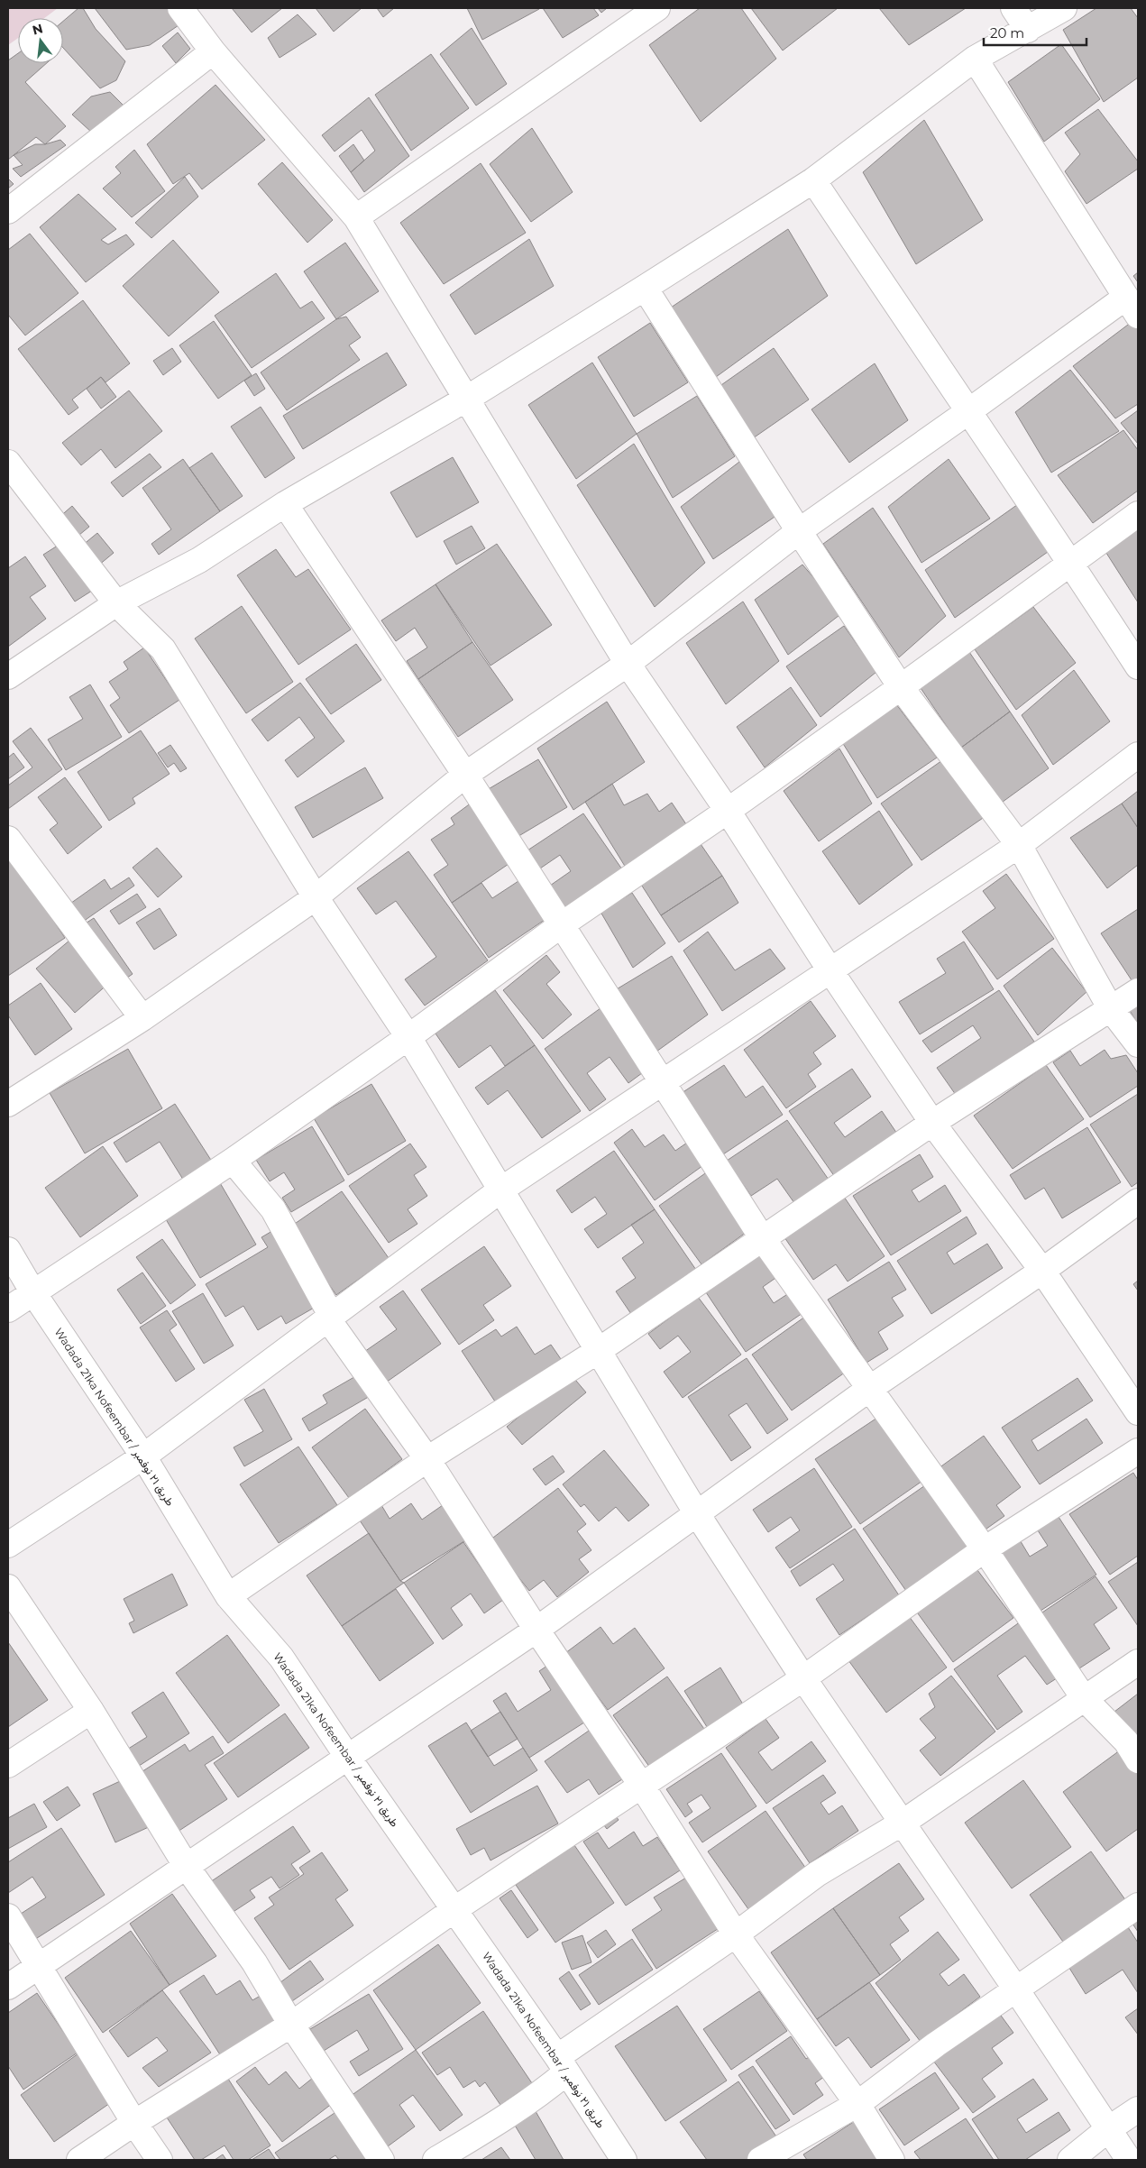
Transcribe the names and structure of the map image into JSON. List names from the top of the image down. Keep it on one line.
{"streets":{"street":["Wadada 21ka Nofeembar / طريق ٢١ نوفمبر"]},"scale_bar":"20 m","north":"top"}
